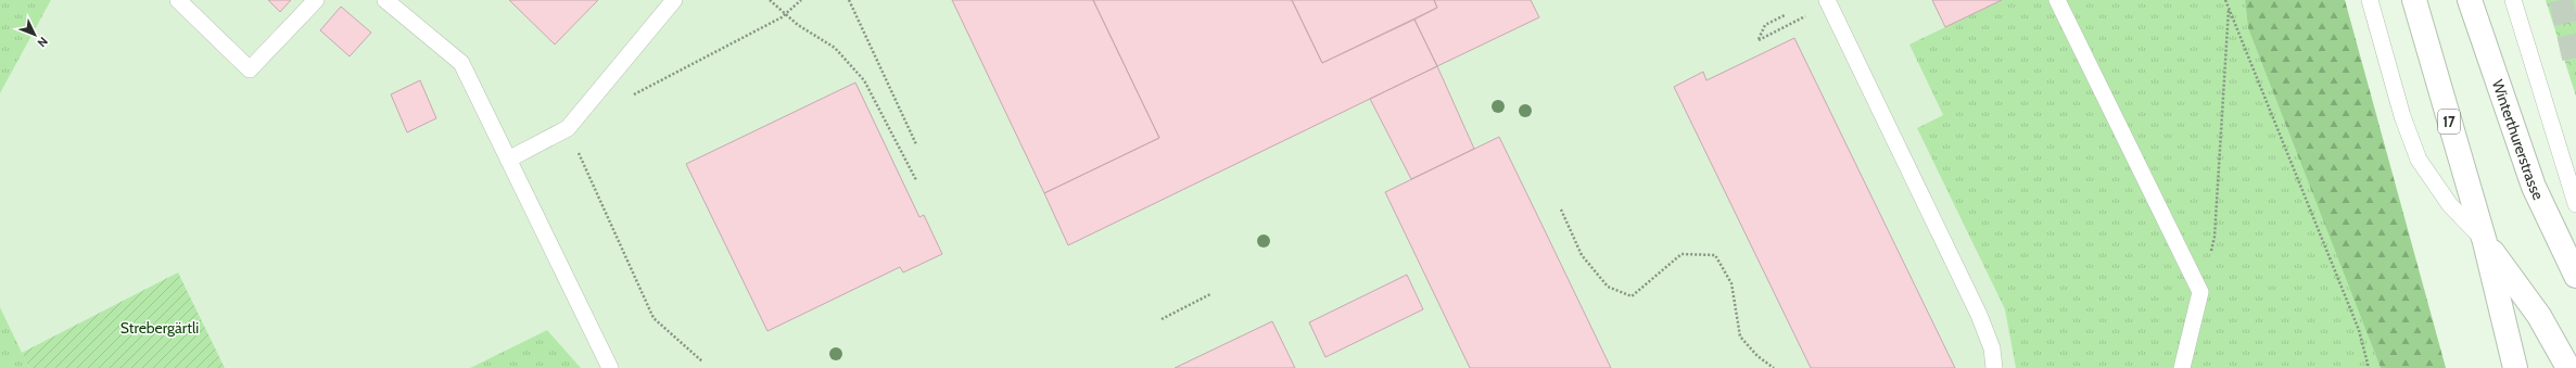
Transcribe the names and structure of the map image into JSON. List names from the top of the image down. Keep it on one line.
{"streets":{"main road":["17","Winterthurerstrasse"]},"parks":["Strebergärtli"],"north":"bottom right"}
